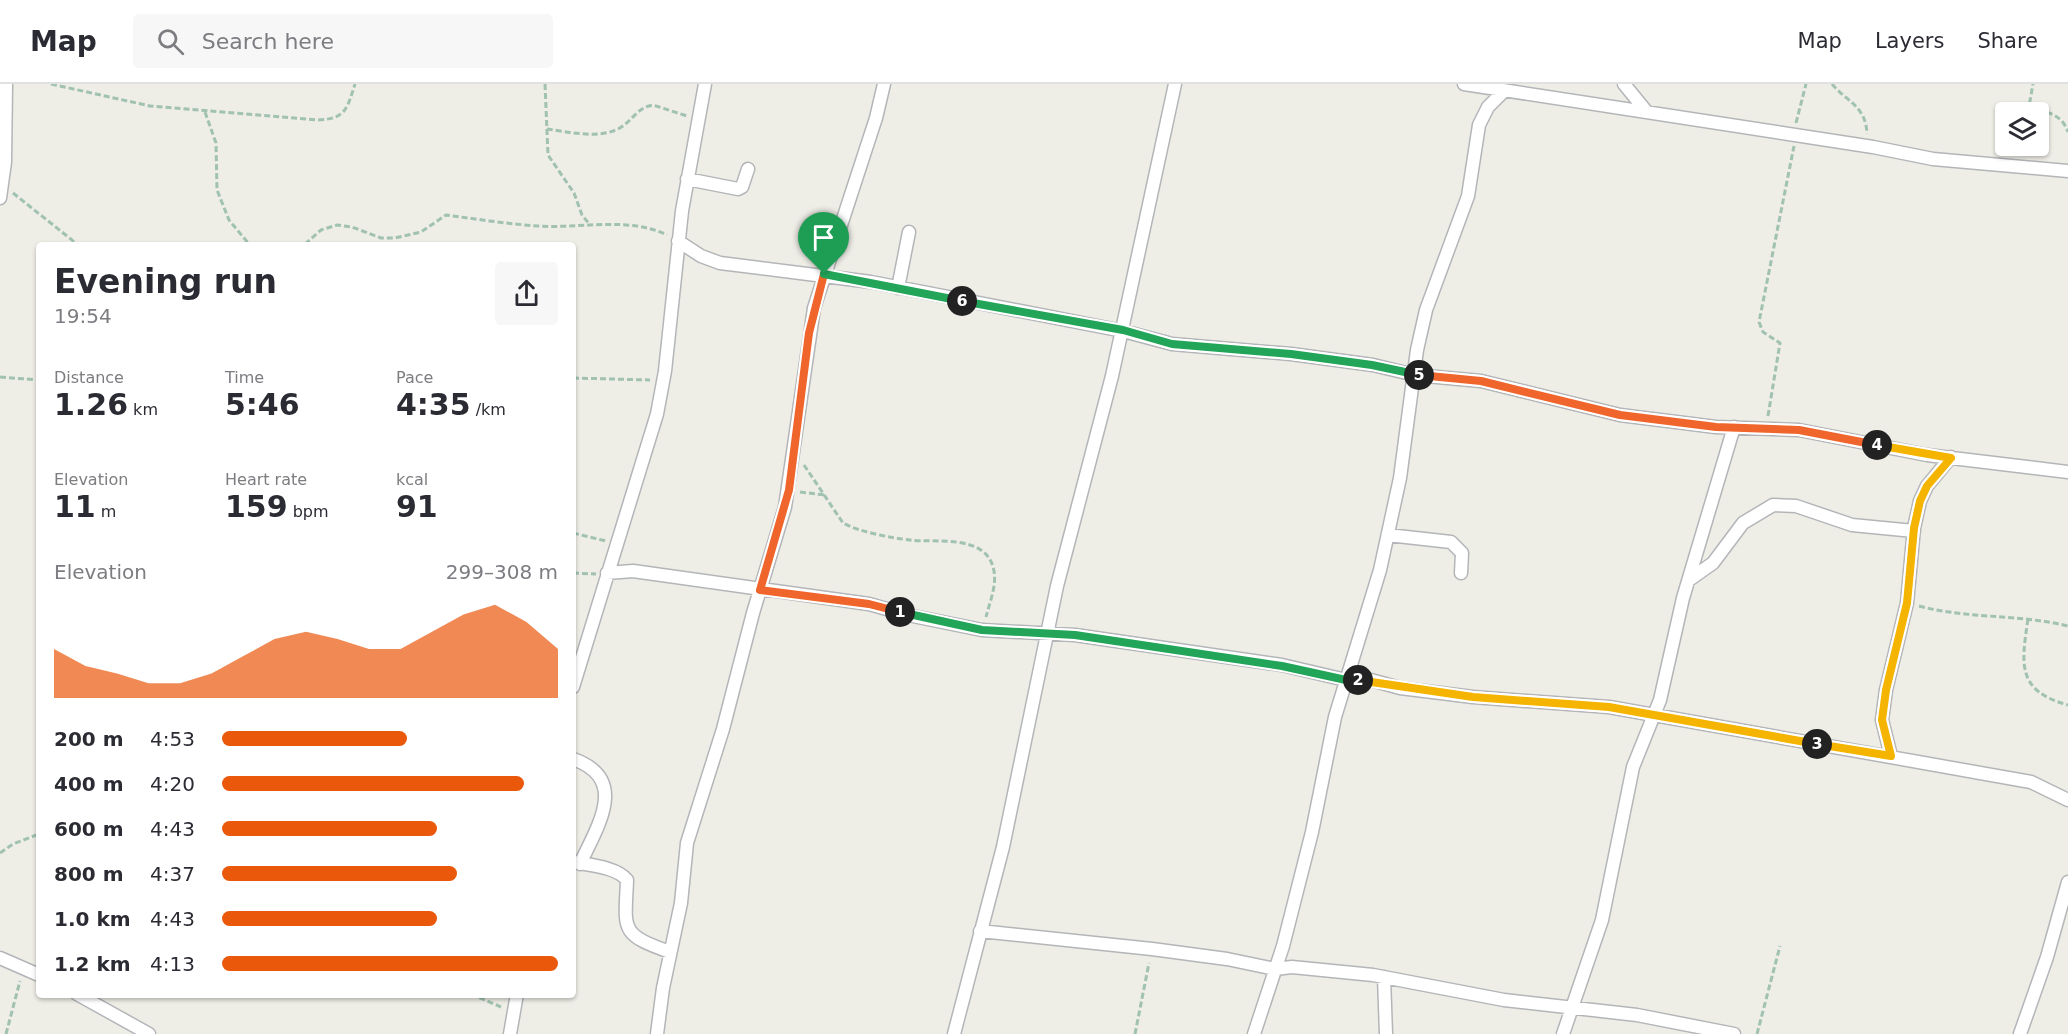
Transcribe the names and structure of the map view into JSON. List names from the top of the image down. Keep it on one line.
{"page":{"header":"Map","search":"Search here","nav":["Map","Layers","Share"],"heading":["Evening run","19:54"],"pins":["6","5","4","1","2","3"],"stats":[["Distance","1.26 km"],["Time","5:46"],["Pace","4:35 /km"],["Elevation","11 m"],["Heart rate","159 bpm"],["kcal","91"]],"chart":["Elevation","299–308 m"],"list":[{"name":"200 m","note":"4:53"},{"name":"400 m","note":"4:20"},{"name":"600 m","note":"4:43"},{"name":"800 m","note":"4:37"},{"name":"1.0 km","note":"4:43"},{"name":"1.2 km","note":"4:13"}]}}
